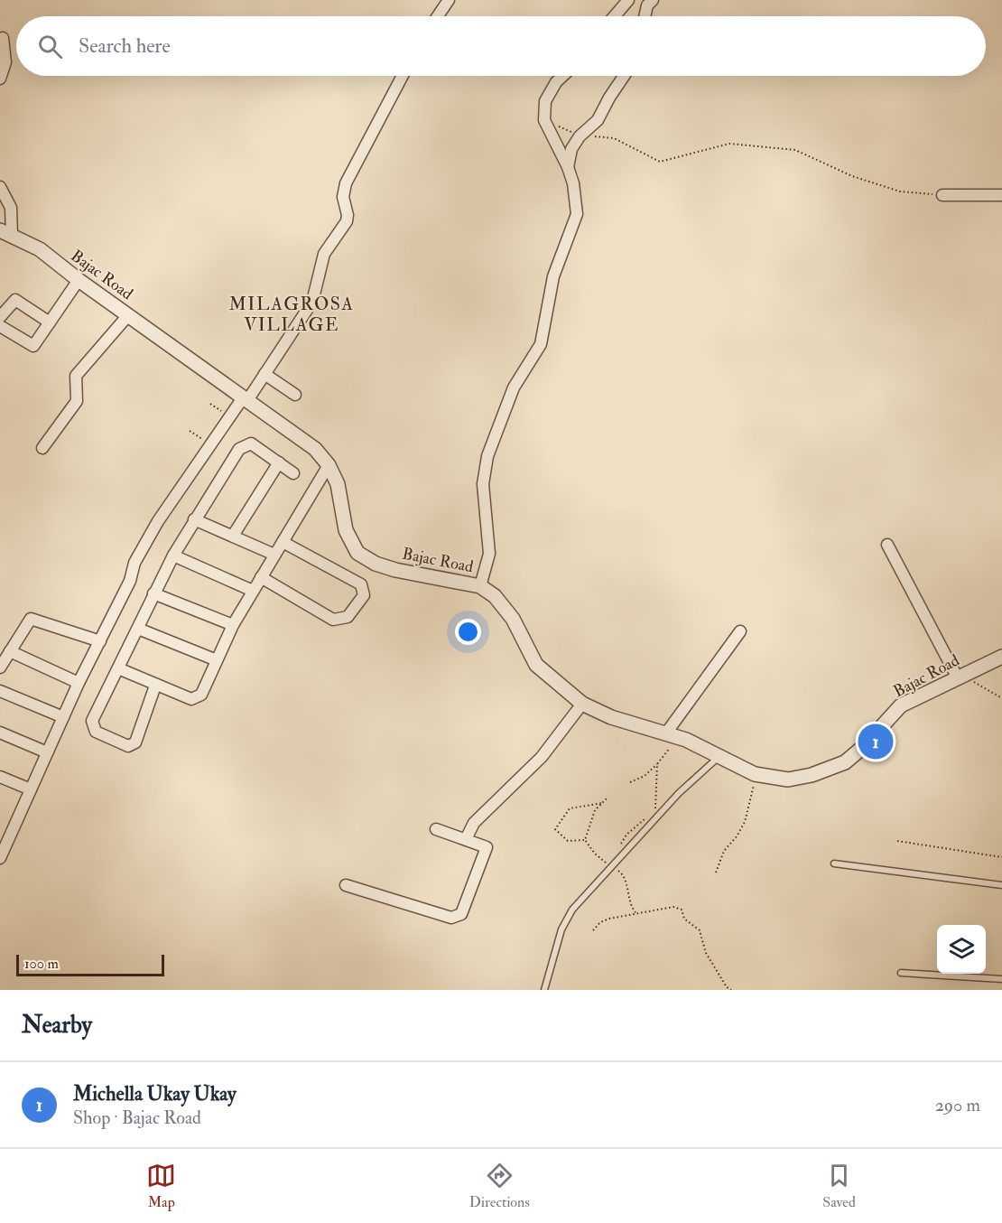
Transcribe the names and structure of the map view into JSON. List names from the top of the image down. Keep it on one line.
{"streets":{"street":["Bajac Road"]},"districts":["MILAGROSA VILLAGE"],"scale_bar":"100 m","page":{"search":"Search here","pins":"1","scale":"100 m","heading":"Nearby","list":[{"mark":"1","name":"Michella Ukay Ukay","note":"Shop · Bajac Road","value":"290 m"}],"nav":["Map","Directions","Saved"]}}
